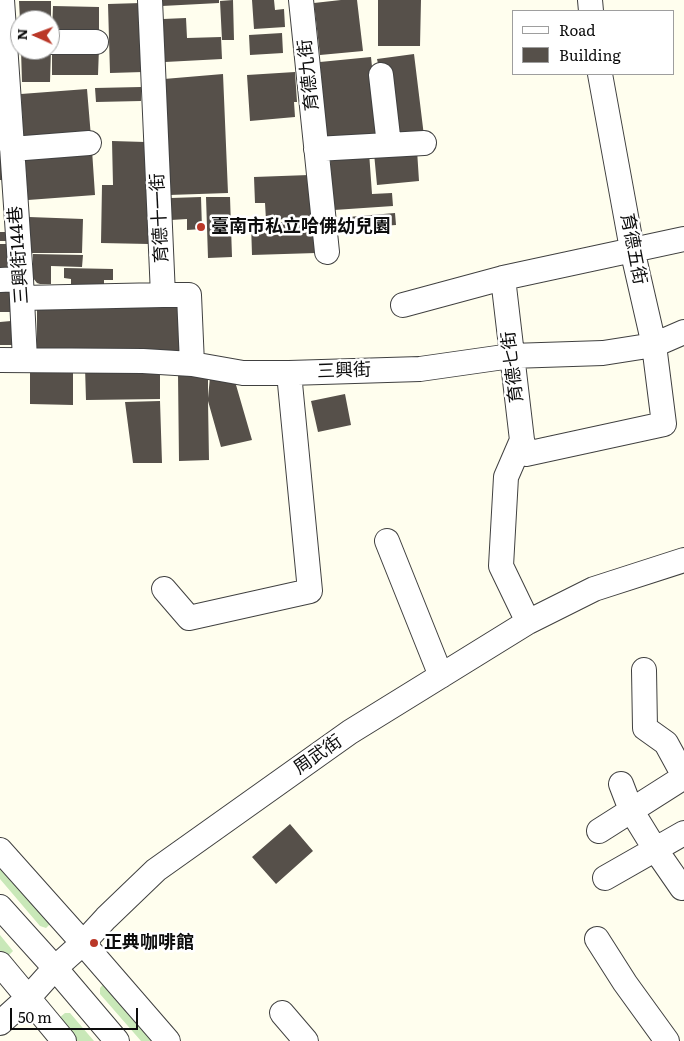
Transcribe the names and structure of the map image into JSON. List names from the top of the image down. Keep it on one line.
{"streets":{"street":["育德九街","育德十一街","育德五街","三興街144巷","育德七街","三興街","周武街"]},"crossings":[["育德五街","育德七街"],["育德五街","三興街"],["三興街144巷","三興街"],["育德七街","三興街"]],"places":["臺南市私立哈佛幼兒園","正典咖啡館"],"legend":["Road","Building"],"scale_bar":"50 m","north":"left"}
